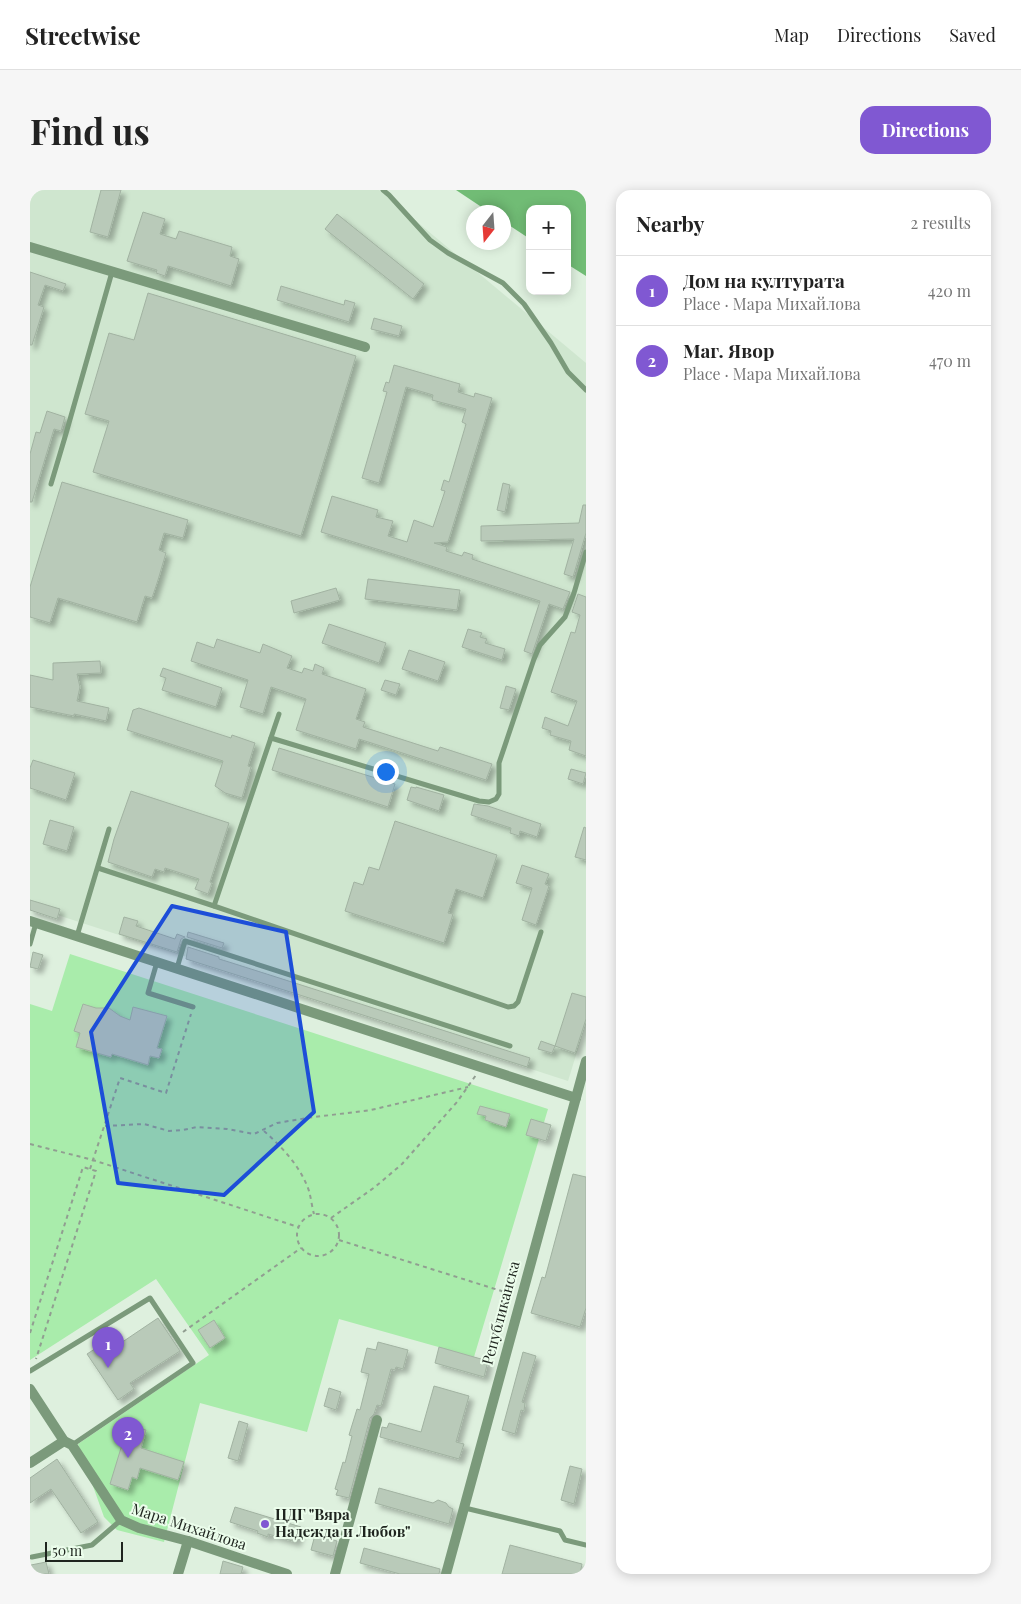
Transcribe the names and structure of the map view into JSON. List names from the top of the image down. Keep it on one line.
{"streets":{"street":["Републиканска","Мара Михайлова"]},"places":["ЦДГ \"Вяра Надежда и Любов\""],"scale_bar":"50 m","north":"bottom","page":{"header":"Streetwise","nav":["Map","Directions","Saved"],"buttons":"Directions","title":"Find us","heading":["Nearby","2 results"],"map_buttons":["+","−"],"list":[{"mark":"1","name":"Дом на културата","note":"Place · Мара Михайлова","value":"420 m"},{"mark":"2","name":"Маг. Явор","note":"Place · Мара Михайлова","value":"470 m"}],"pins":["1","2"],"scale":"50 m"}}
